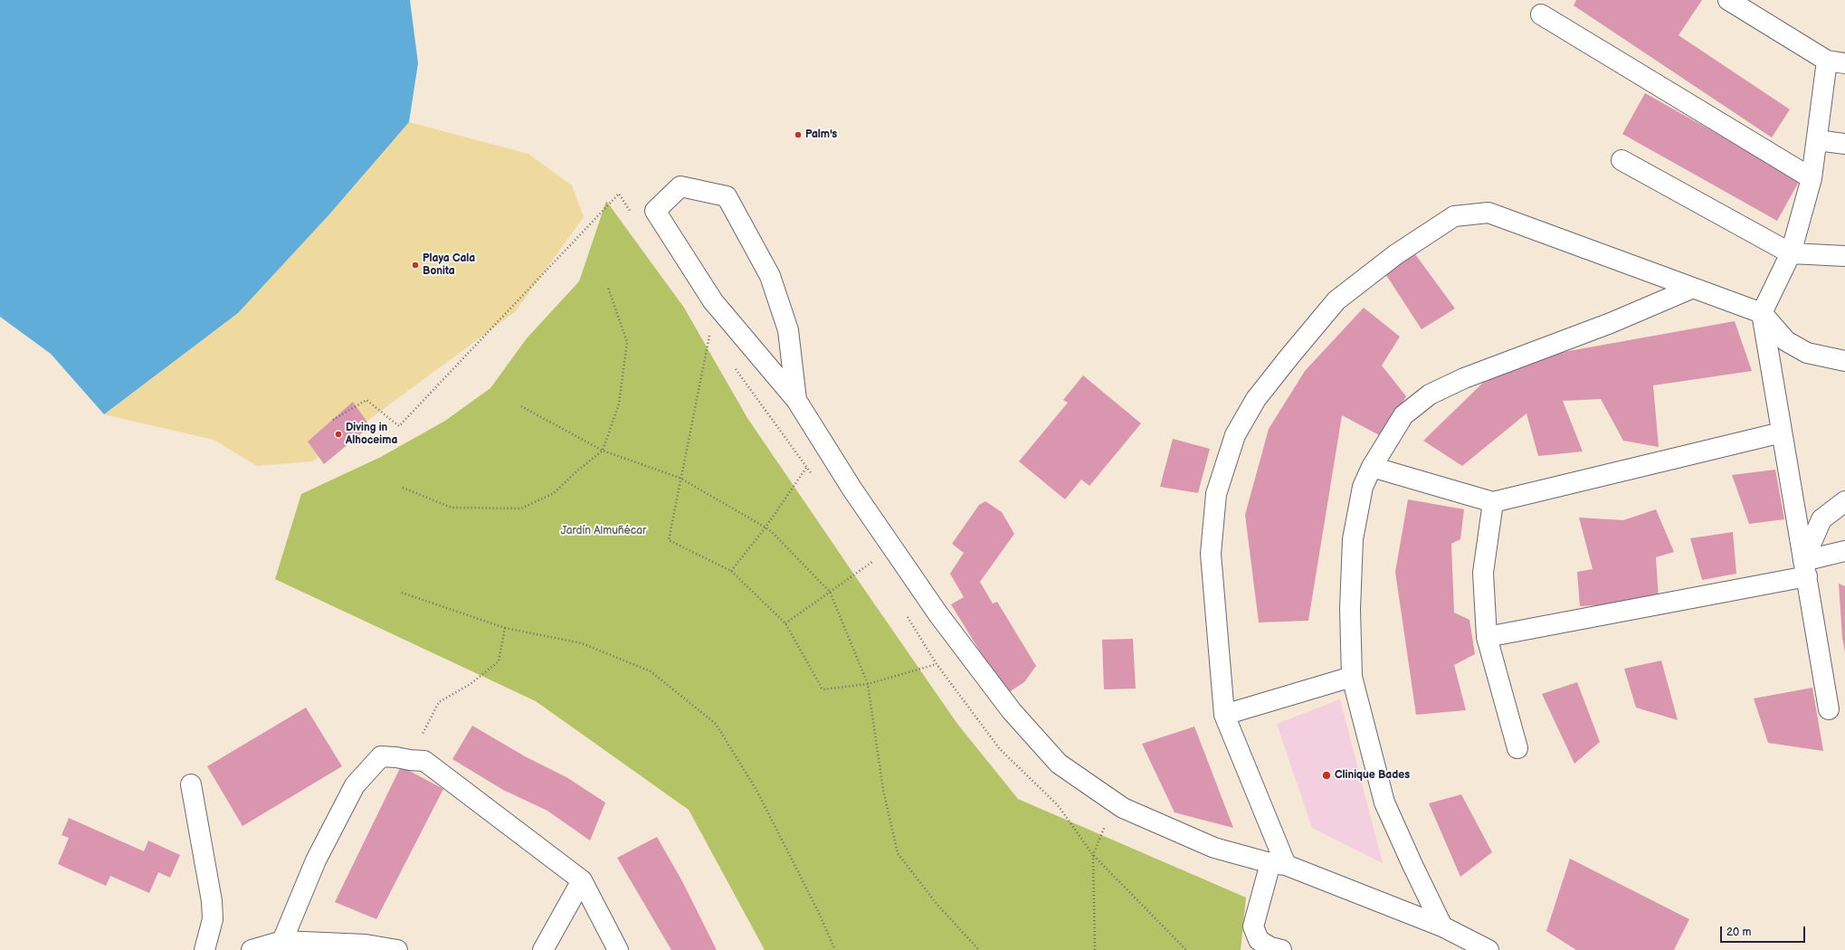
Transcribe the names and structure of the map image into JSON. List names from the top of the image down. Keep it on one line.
{"parks":["Jardín Almuñécar"],"places":["Palm's","Playa Cala Bonita","Diving in Alhoceima","Clinique Bades"],"scale_bar":"20 m"}
